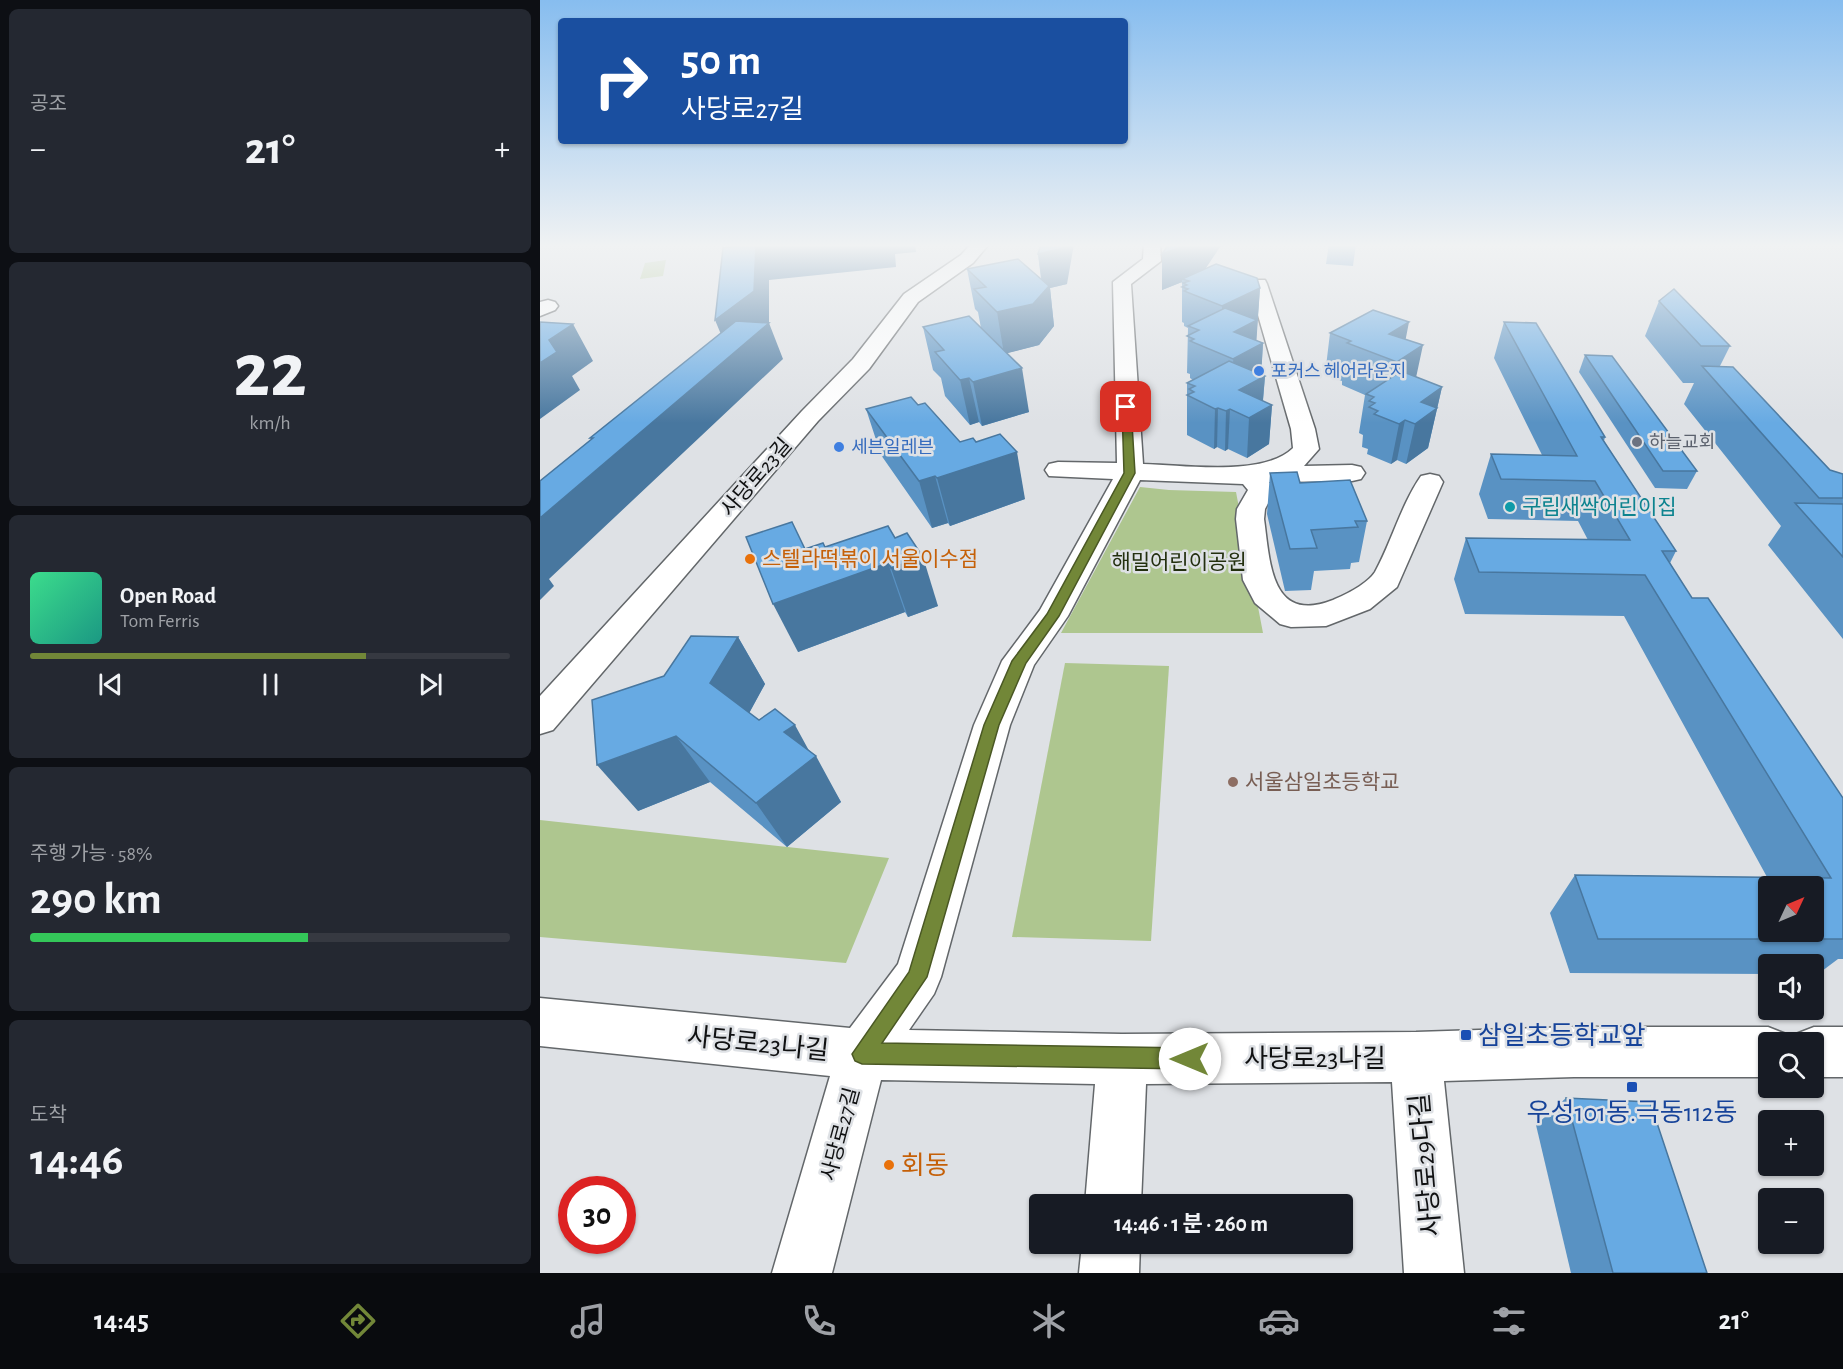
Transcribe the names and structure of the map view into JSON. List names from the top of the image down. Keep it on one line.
{"streets":{"street":["사당로23길","사당로23나길","사당로27길","사당로29다길"]},"crossings":[["사당로23나길","사당로27길"],["사당로23나길","사당로29다길"]],"parks":["해밀어린이공원"],"places":{"other":["포커스 헤어라운지","하늘교회","세븐일레븐","구립새싹어린이집","스텔라떡볶이 서울이수점","서울삼일초등학교","회동"],"transit":["삼일초등학교앞","우성101동.극동112동"]},"north":"top right","page":{"tile":["공조",["22","km/h"],["주행 가능 · 58%","290 km"],["도착","14:46"]],"turn":["50 m","사당로27길"],"heat":["−","21°","+"],"song":["Open Road","Tom Ferris"],"map_buttons":["+","−"],"limit":"30","trip":"14:46 · 1 분 · 260 m","tabs":["14:45","21°"]}}
